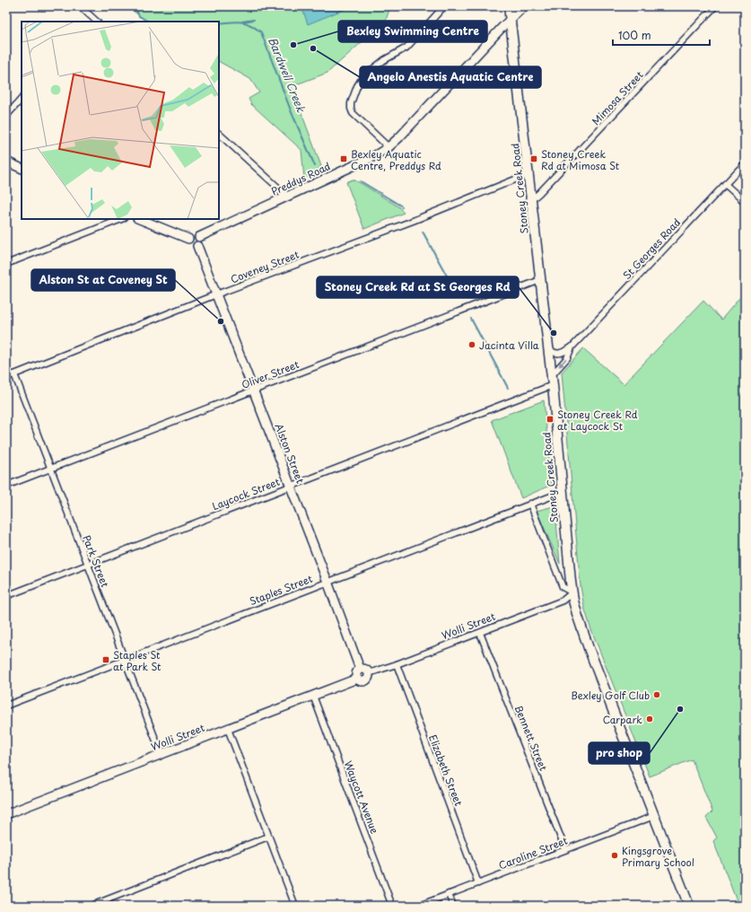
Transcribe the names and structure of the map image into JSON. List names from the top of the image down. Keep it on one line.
{"streets":{"main road":["Stoney Creek Road"],"street":["Mimosa Street","Preddys Road","St Georges Road","Coveney Street","Oliver Street","Alston Street","Laycock Street","Park Street","Staples Street","Wolli Street","Bennett Street","Elizabeth Street","Waycott Avenue","Caroline Street"]},"crossings":[["Mimosa Street","Stoney Creek Road"],["Preddys Road","Stoney Creek Road"],["Preddys Road","Alston Street"],["Stoney Creek Road","St Georges Road"],["Stoney Creek Road","Coveney Street"],["Stoney Creek Road","Oliver Street"],["Stoney Creek Road","Laycock Street"],["Stoney Creek Road","Staples Street"],["Stoney Creek Road","Wolli Street"],["Stoney Creek Road","Caroline Street"],["St Georges Road","Laycock Street"],["Coveney Street","Alston Street"],["Coveney Street","Park Street"],["Oliver Street","Alston Street"],["Oliver Street","Park Street"],["Alston Street","Laycock Street"],["Alston Street","Staples Street"],["Alston Street","Wolli Street"],["Laycock Street","Park Street"],["Park Street","Staples Street"],["Park Street","Wolli Street"],["Wolli Street","Bennett Street"],["Wolli Street","Elizabeth Street"],["Wolli Street","Waycott Avenue"],["Bennett Street","Caroline Street"],["Elizabeth Street","Caroline Street"]],"water":["Bardwell Creek"],"places":{"other":["Bexley Swimming Centre","Angelo Anestis Aquatic Centre","Alston St at Coveney St","Stoney Creek Rd at St Georges Rd","Jacinta Villa","Bexley Golf Club","pro shop","Carpark","Kingsgrove Primary School"],"transit":["Bexley Aquatic Centre, Preddys Rd","Stoney Creek Rd at Mimosa St","Stoney Creek Rd at Laycock St","Staples St at Park St"]},"scale_bar":"100 m"}
